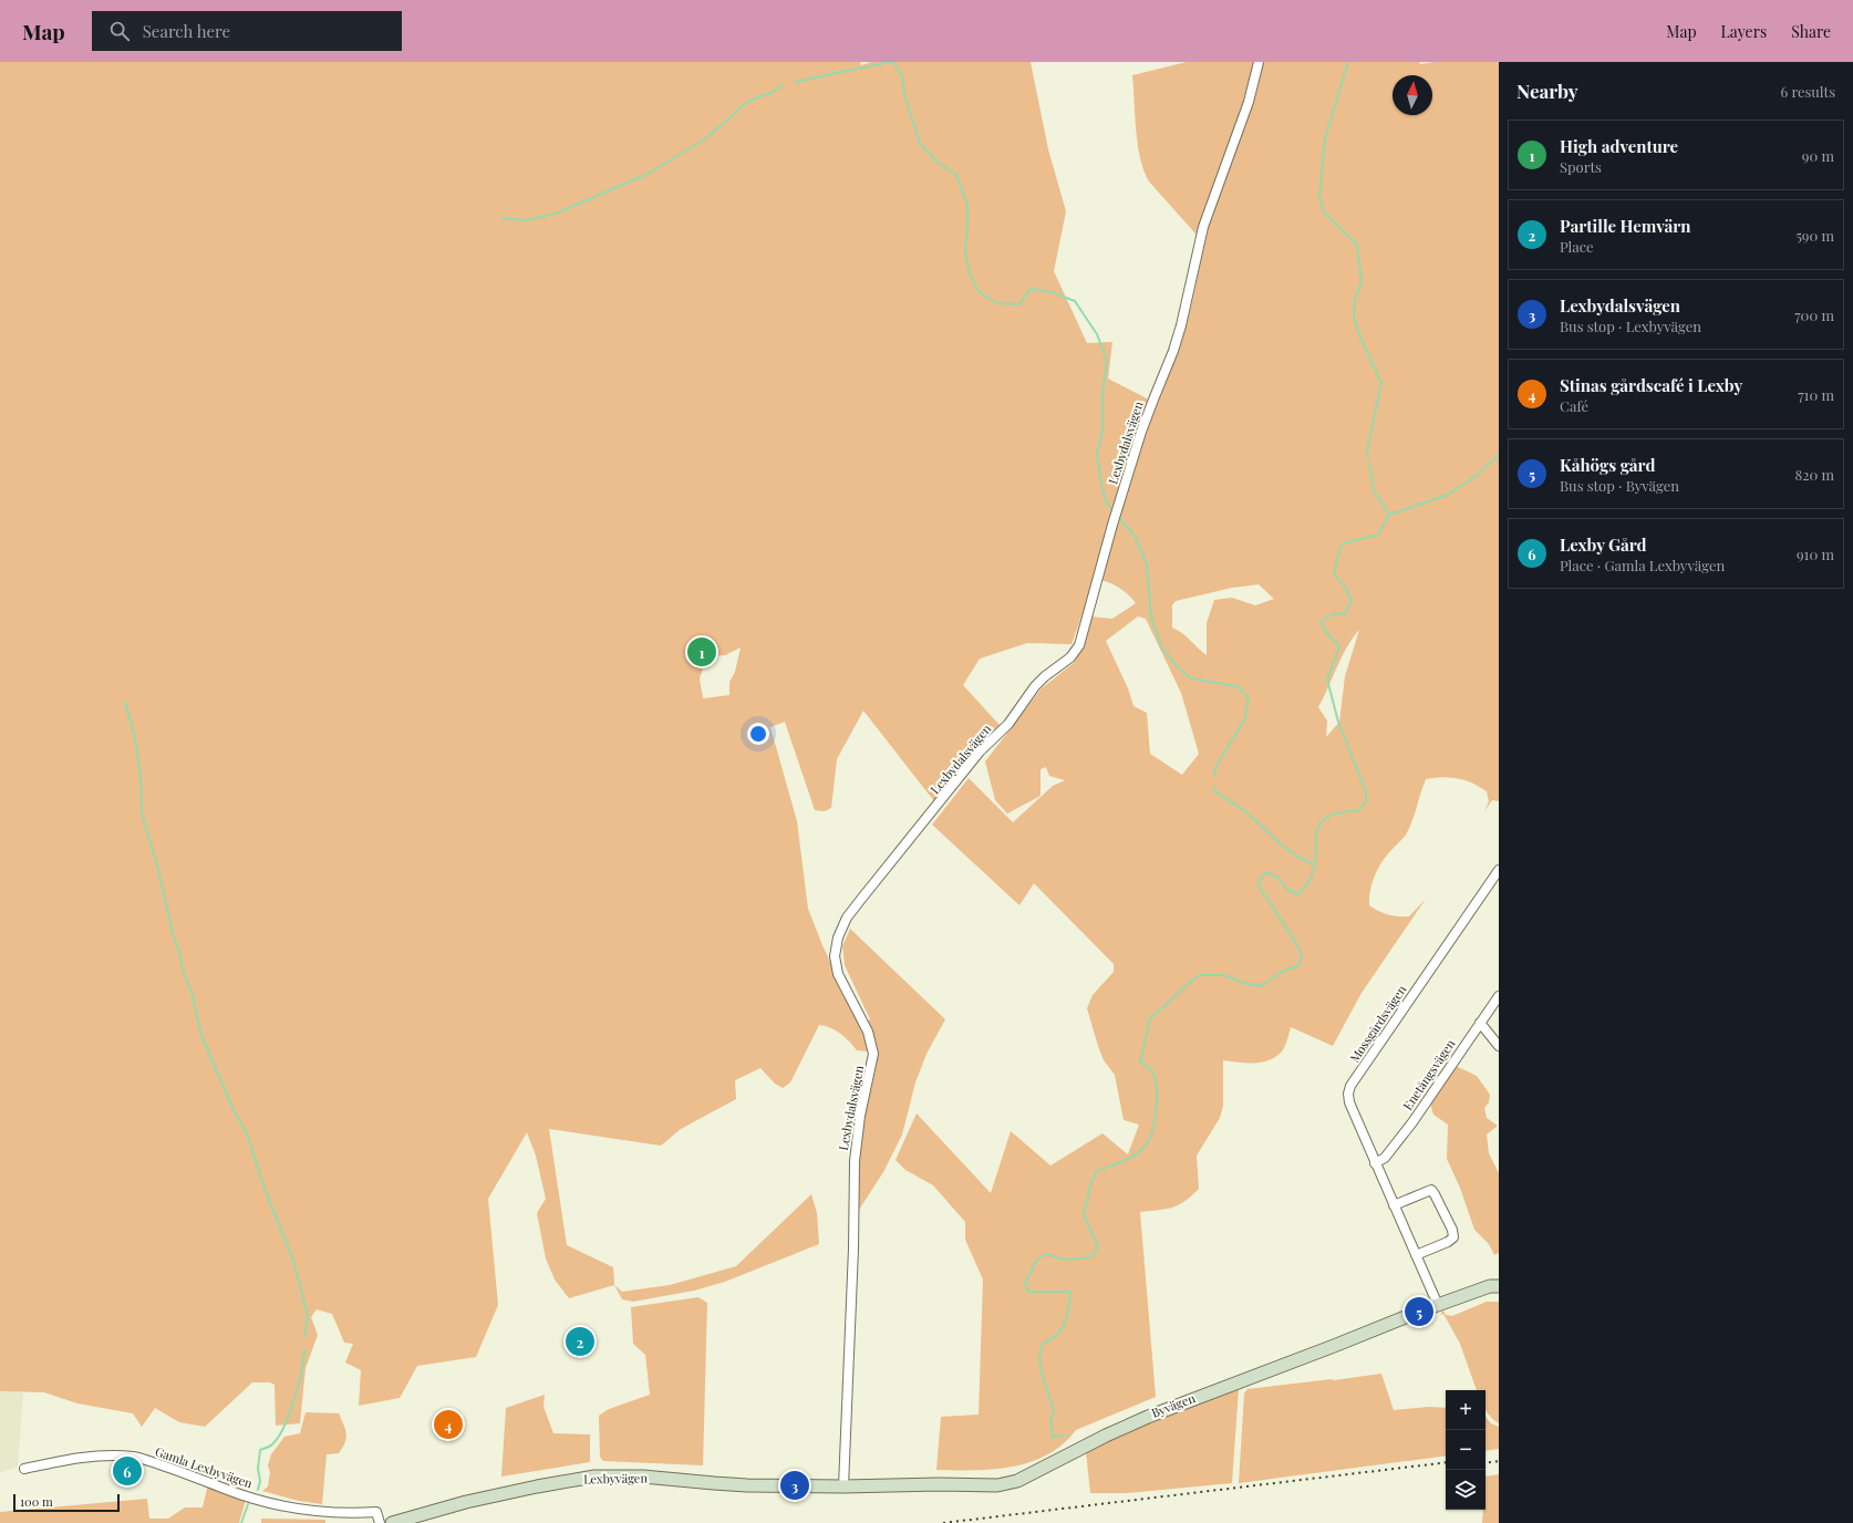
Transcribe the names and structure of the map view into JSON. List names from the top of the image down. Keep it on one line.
{"streets":{"street":["Lexbydalsvägen","Mossgårdsvägen","Enetångsvägen","Byvägen","Gamla Lexbyvägen","Lexbyvägen"]},"crossings":[["Lexbydalsvägen","Byvägen"],["Lexbydalsvägen","Lexbyvägen"],["Mossgårdsvägen","Enetångsvägen"],["Mossgårdsvägen","Byvägen"],["Byvägen","Lexbyvägen"]],"scale_bar":"100 m","north":"top","page":{"header":"Map","search":"Search here","nav":["Map","Layers","Share"],"heading":["Nearby","6 results"],"list":[{"mark":"1","name":"High adventure","note":"Sports","value":"90 m"},{"mark":"2","name":"Partille Hemvärn","note":"Place","value":"590 m"},{"mark":"3","name":"Lexbydalsvägen","note":"Bus stop · Lexbyvägen","value":"700 m"},{"mark":"4","name":"Stinas gårdscafé i Lexby","note":"Café","value":"710 m"},{"mark":"5","name":"Kåhögs gård","note":"Bus stop · Byvägen","value":"820 m"},{"mark":"6","name":"Lexby Gård","note":"Place · Gamla Lexbyvägen","value":"910 m"}],"pins":["1","5","2","4","6","3"],"map_buttons":["+","−"],"scale":"100 m"}}
